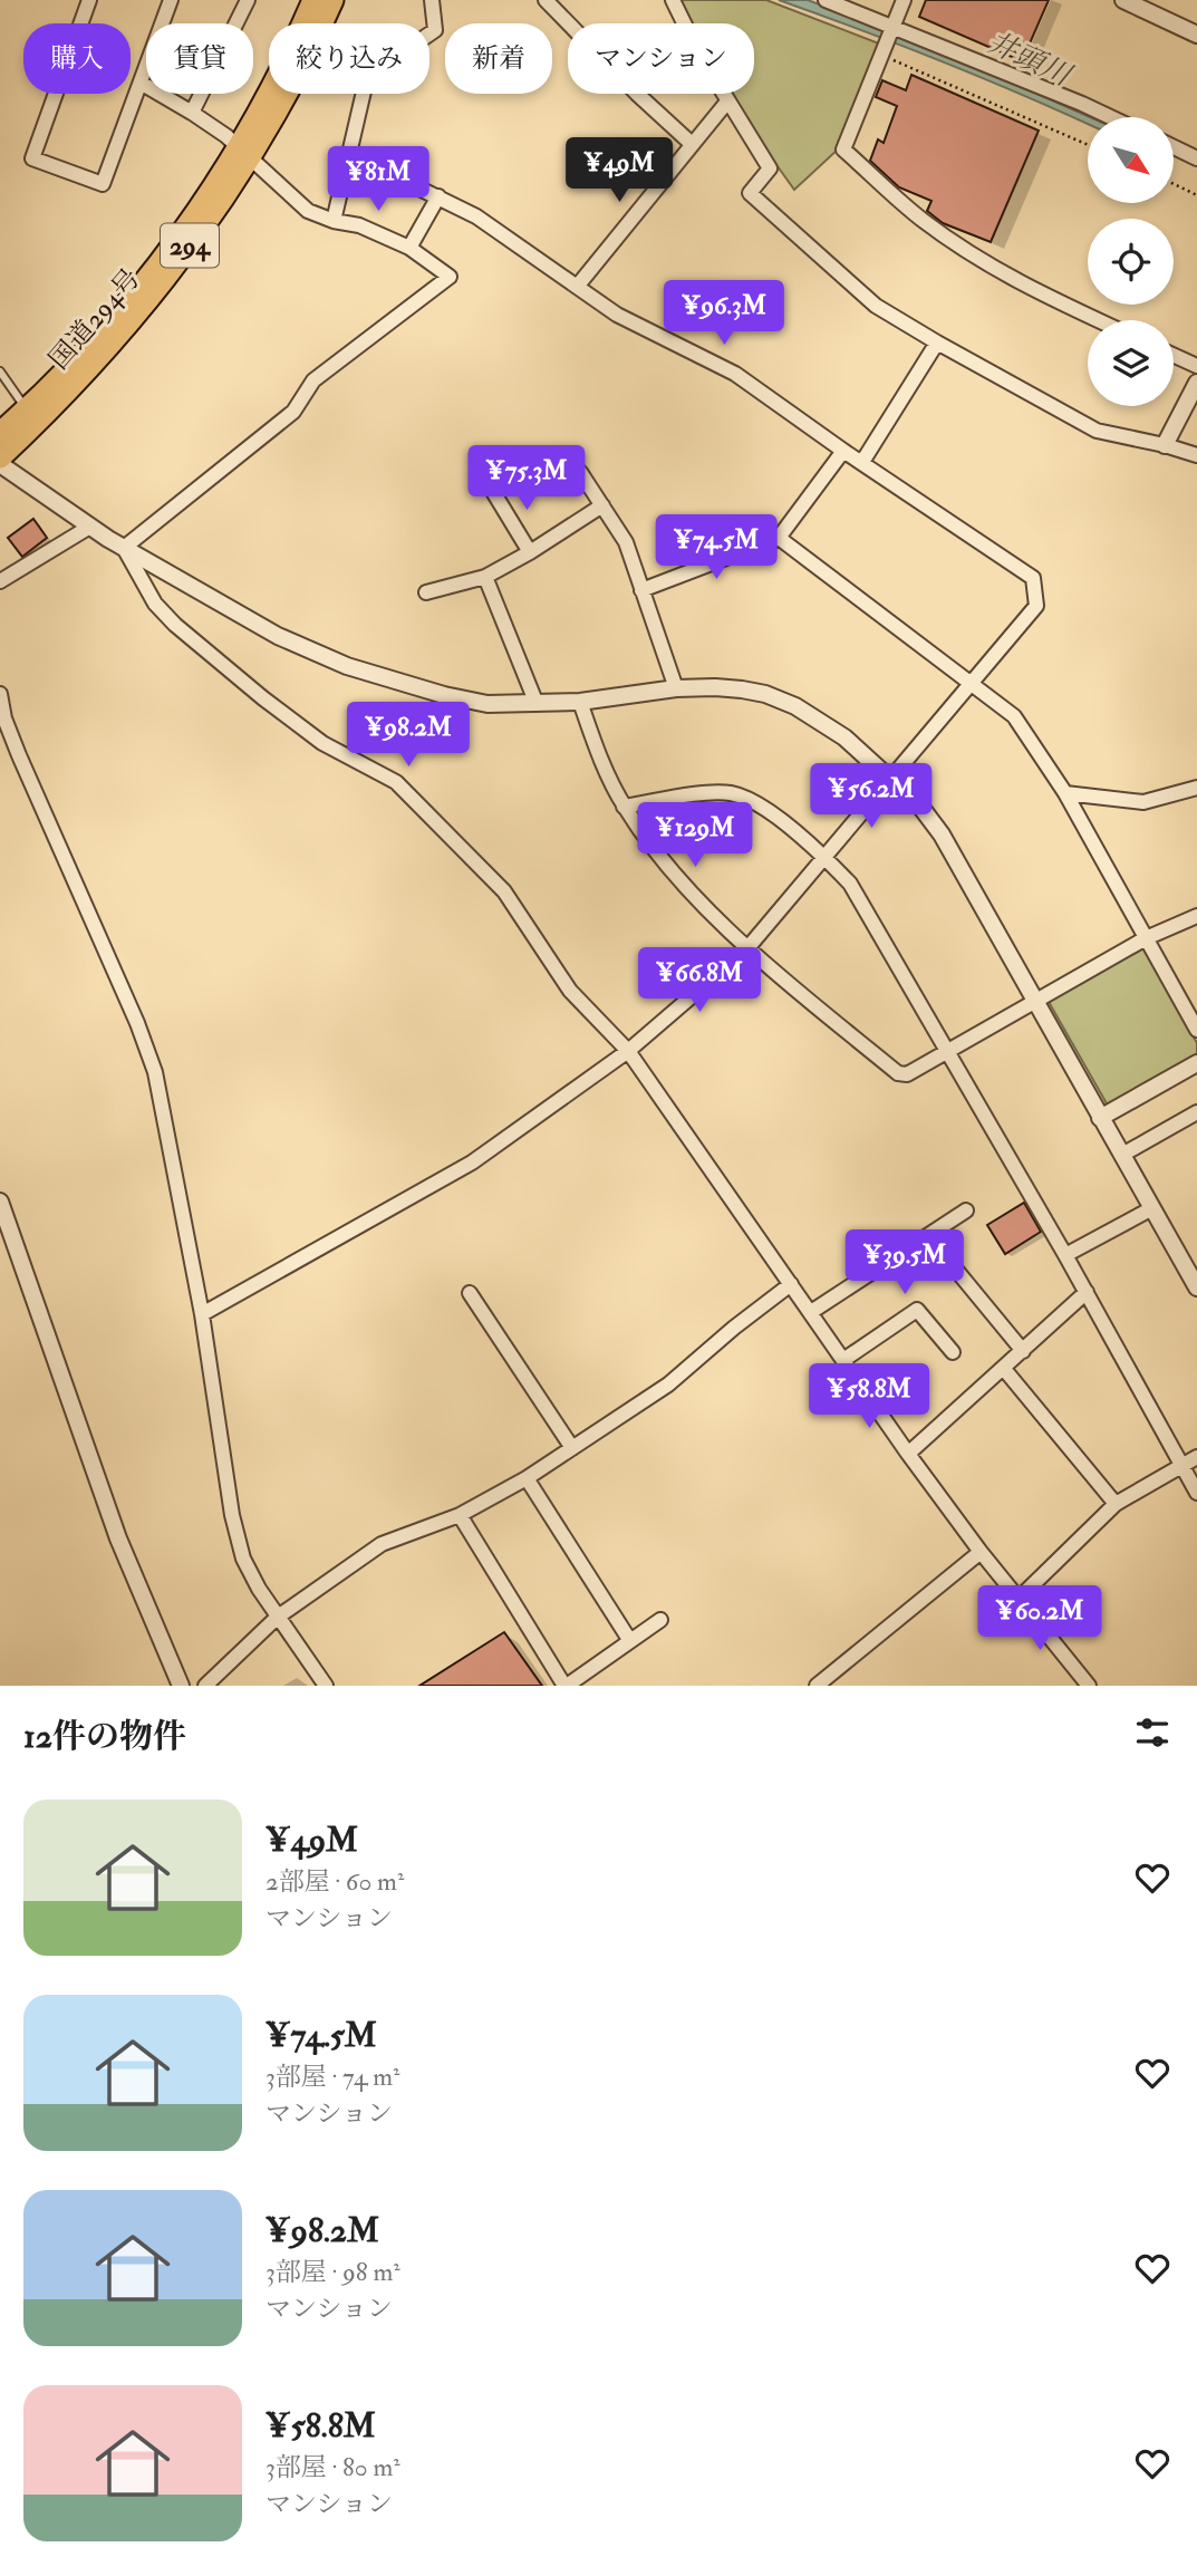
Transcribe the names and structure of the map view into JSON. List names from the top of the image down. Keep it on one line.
{"streets":{"highway":["294","国道294号"]},"water":["井頭川"],"north":"bottom right","page":{"chip":["購入","賃貸","絞り込み","新着","マンション"],"price":["¥49M","¥81M","¥96.3M","¥75.3M","¥74.5M","¥98.2M","¥56.2M","¥129M","¥66.8M","¥39.5M","¥58.8M","¥60.2M"],"heading":"12件の物件","list":[{"name":"¥49M","note":"2部屋 · 60 m² · マンション"},{"name":"¥74.5M","note":"3部屋 · 74 m² · マンション"},{"name":"¥98.2M","note":"3部屋 · 98 m² · マンション"},{"name":"¥58.8M","note":"3部屋 · 80 m² · マンション"}]}}
